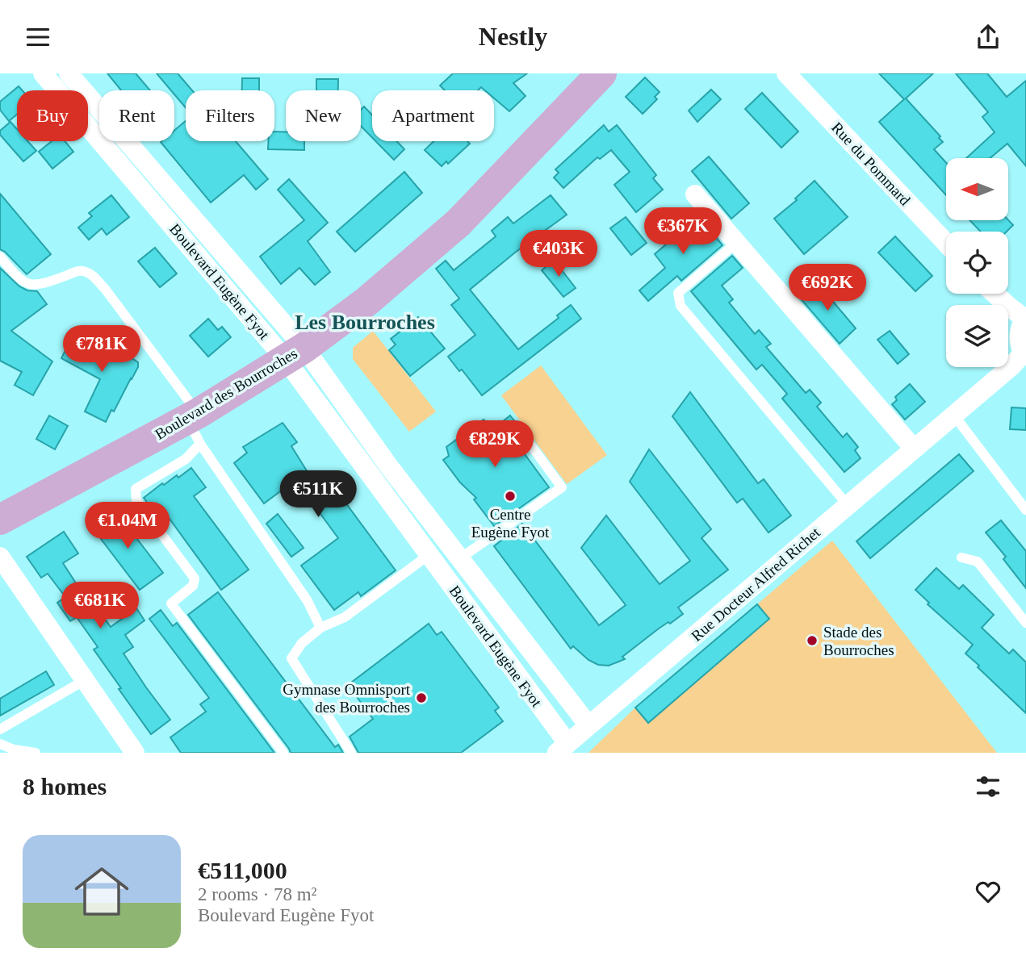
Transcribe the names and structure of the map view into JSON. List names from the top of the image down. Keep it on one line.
{"streets":{"main road":["Boulevard des Bourroches"],"street":["Rue du Pommard","Boulevard Eugène Fyot","Rue Docteur Alfred Richet"]},"crossings":[["Boulevard Eugène Fyot","Boulevard des Bourroches"],["Boulevard Eugène Fyot","Rue Docteur Alfred Richet"]],"districts":["Les Bourroches"],"places":["Centre Eugène Fyot","Stade des Bourroches","Gymnase Omnisport des Bourroches"],"north":"left","page":{"header":"Nestly","chip":["Buy","Rent","Filters","New","Apartment"],"price":["€367K","€403K","€692K","€781K","€829K","€511K","€1.04M","€681K"],"heading":"8 homes","list":[{"name":"€511,000","note":"2 rooms · 78 m² · Boulevard Eugène Fyot"}]}}
